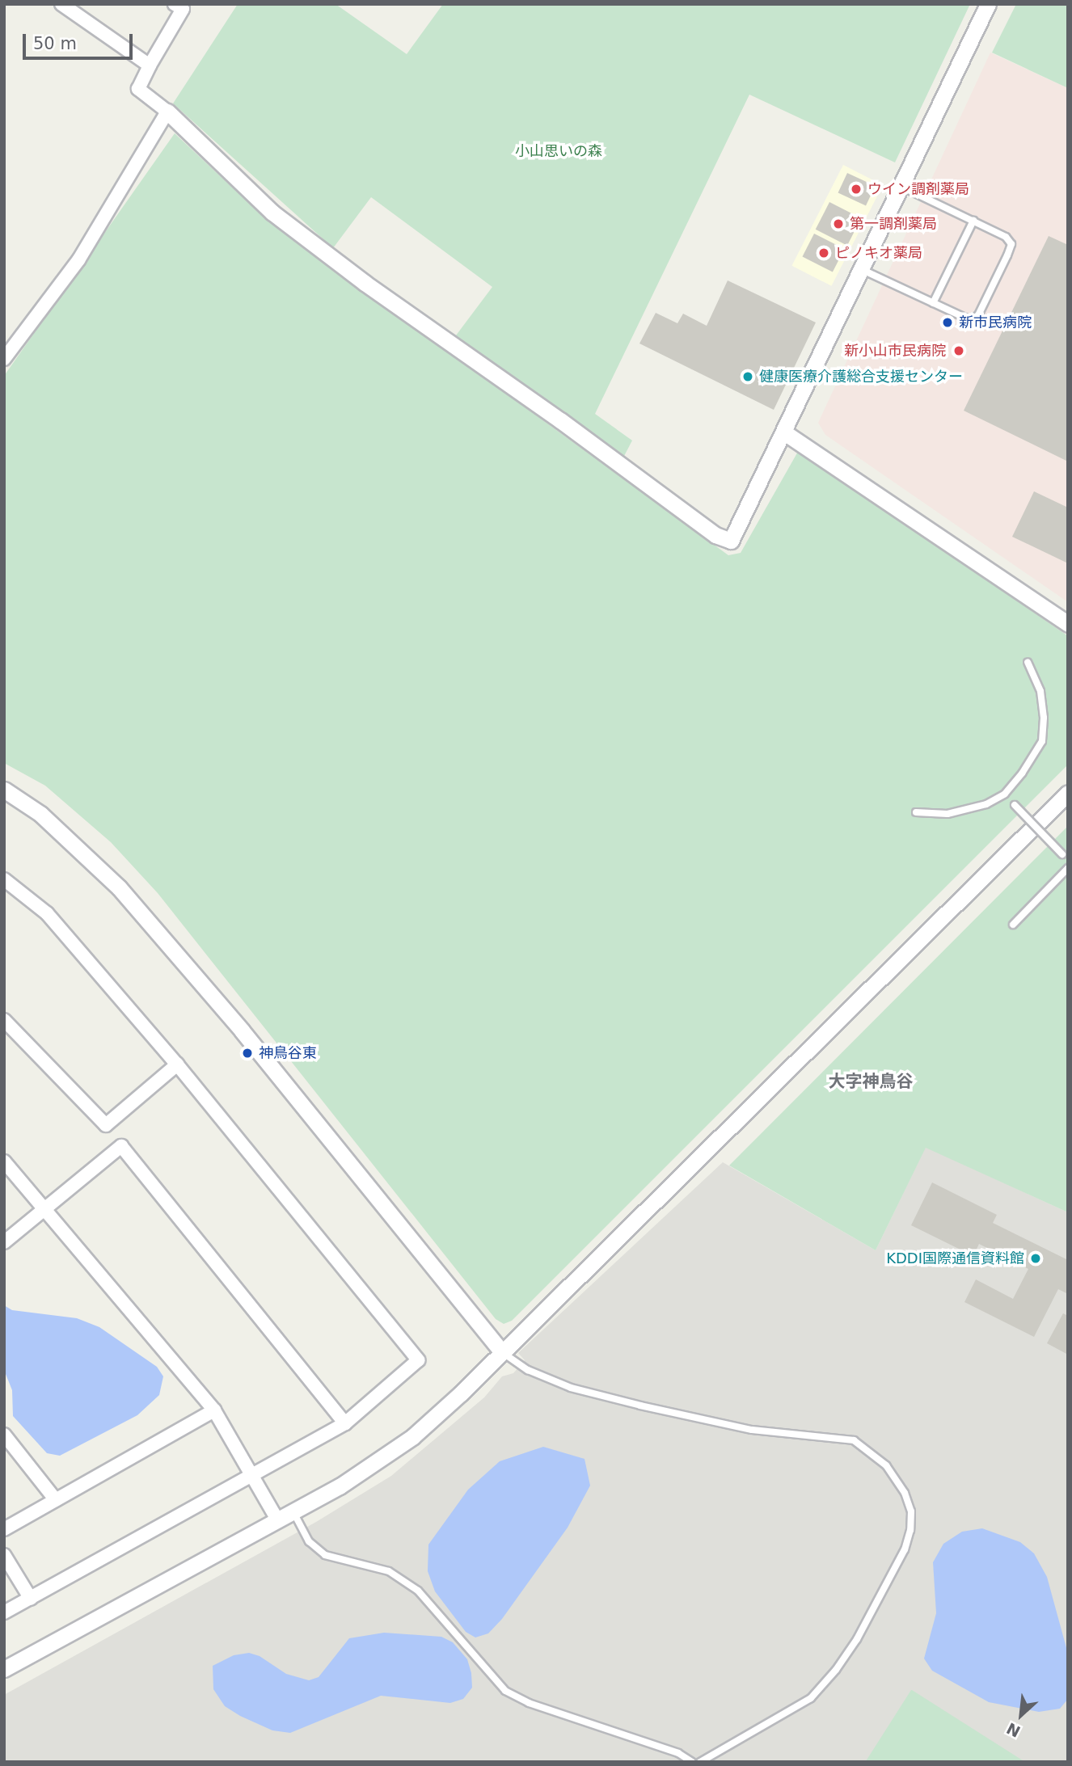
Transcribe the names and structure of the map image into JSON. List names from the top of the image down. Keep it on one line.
{"districts":["大字神鳥谷"],"parks":["小山思いの森"],"places":["ウイン調剤薬局","第一調剤薬局","ピノキオ薬局","新市民病院","新小山市民病院","健康医療介護総合支援センター","神鳥谷東","KDDI国際通信資料館"],"scale_bar":"50 m","north":"bottom left"}
